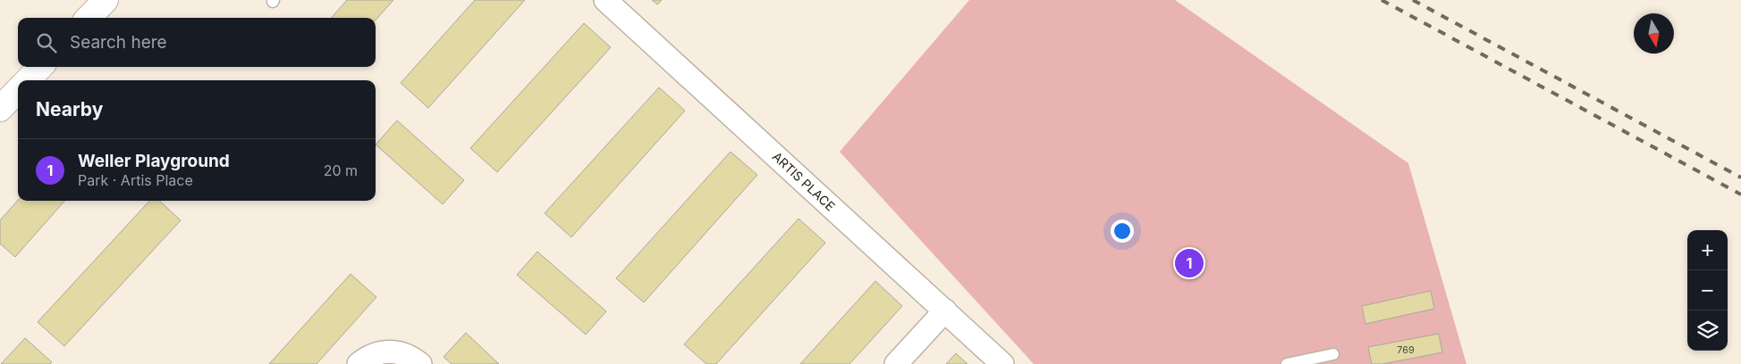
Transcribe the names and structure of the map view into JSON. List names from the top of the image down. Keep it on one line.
{"streets":{"street":["ARTIS PLACE"]},"house_numbers":["769"],"north":"bottom","page":{"search":"Search here","heading":"Nearby","list":[{"mark":"1","name":"Weller Playground","note":"Park · Artis Place","value":"20 m"}],"map_buttons":["+","−"],"pins":"1"}}
